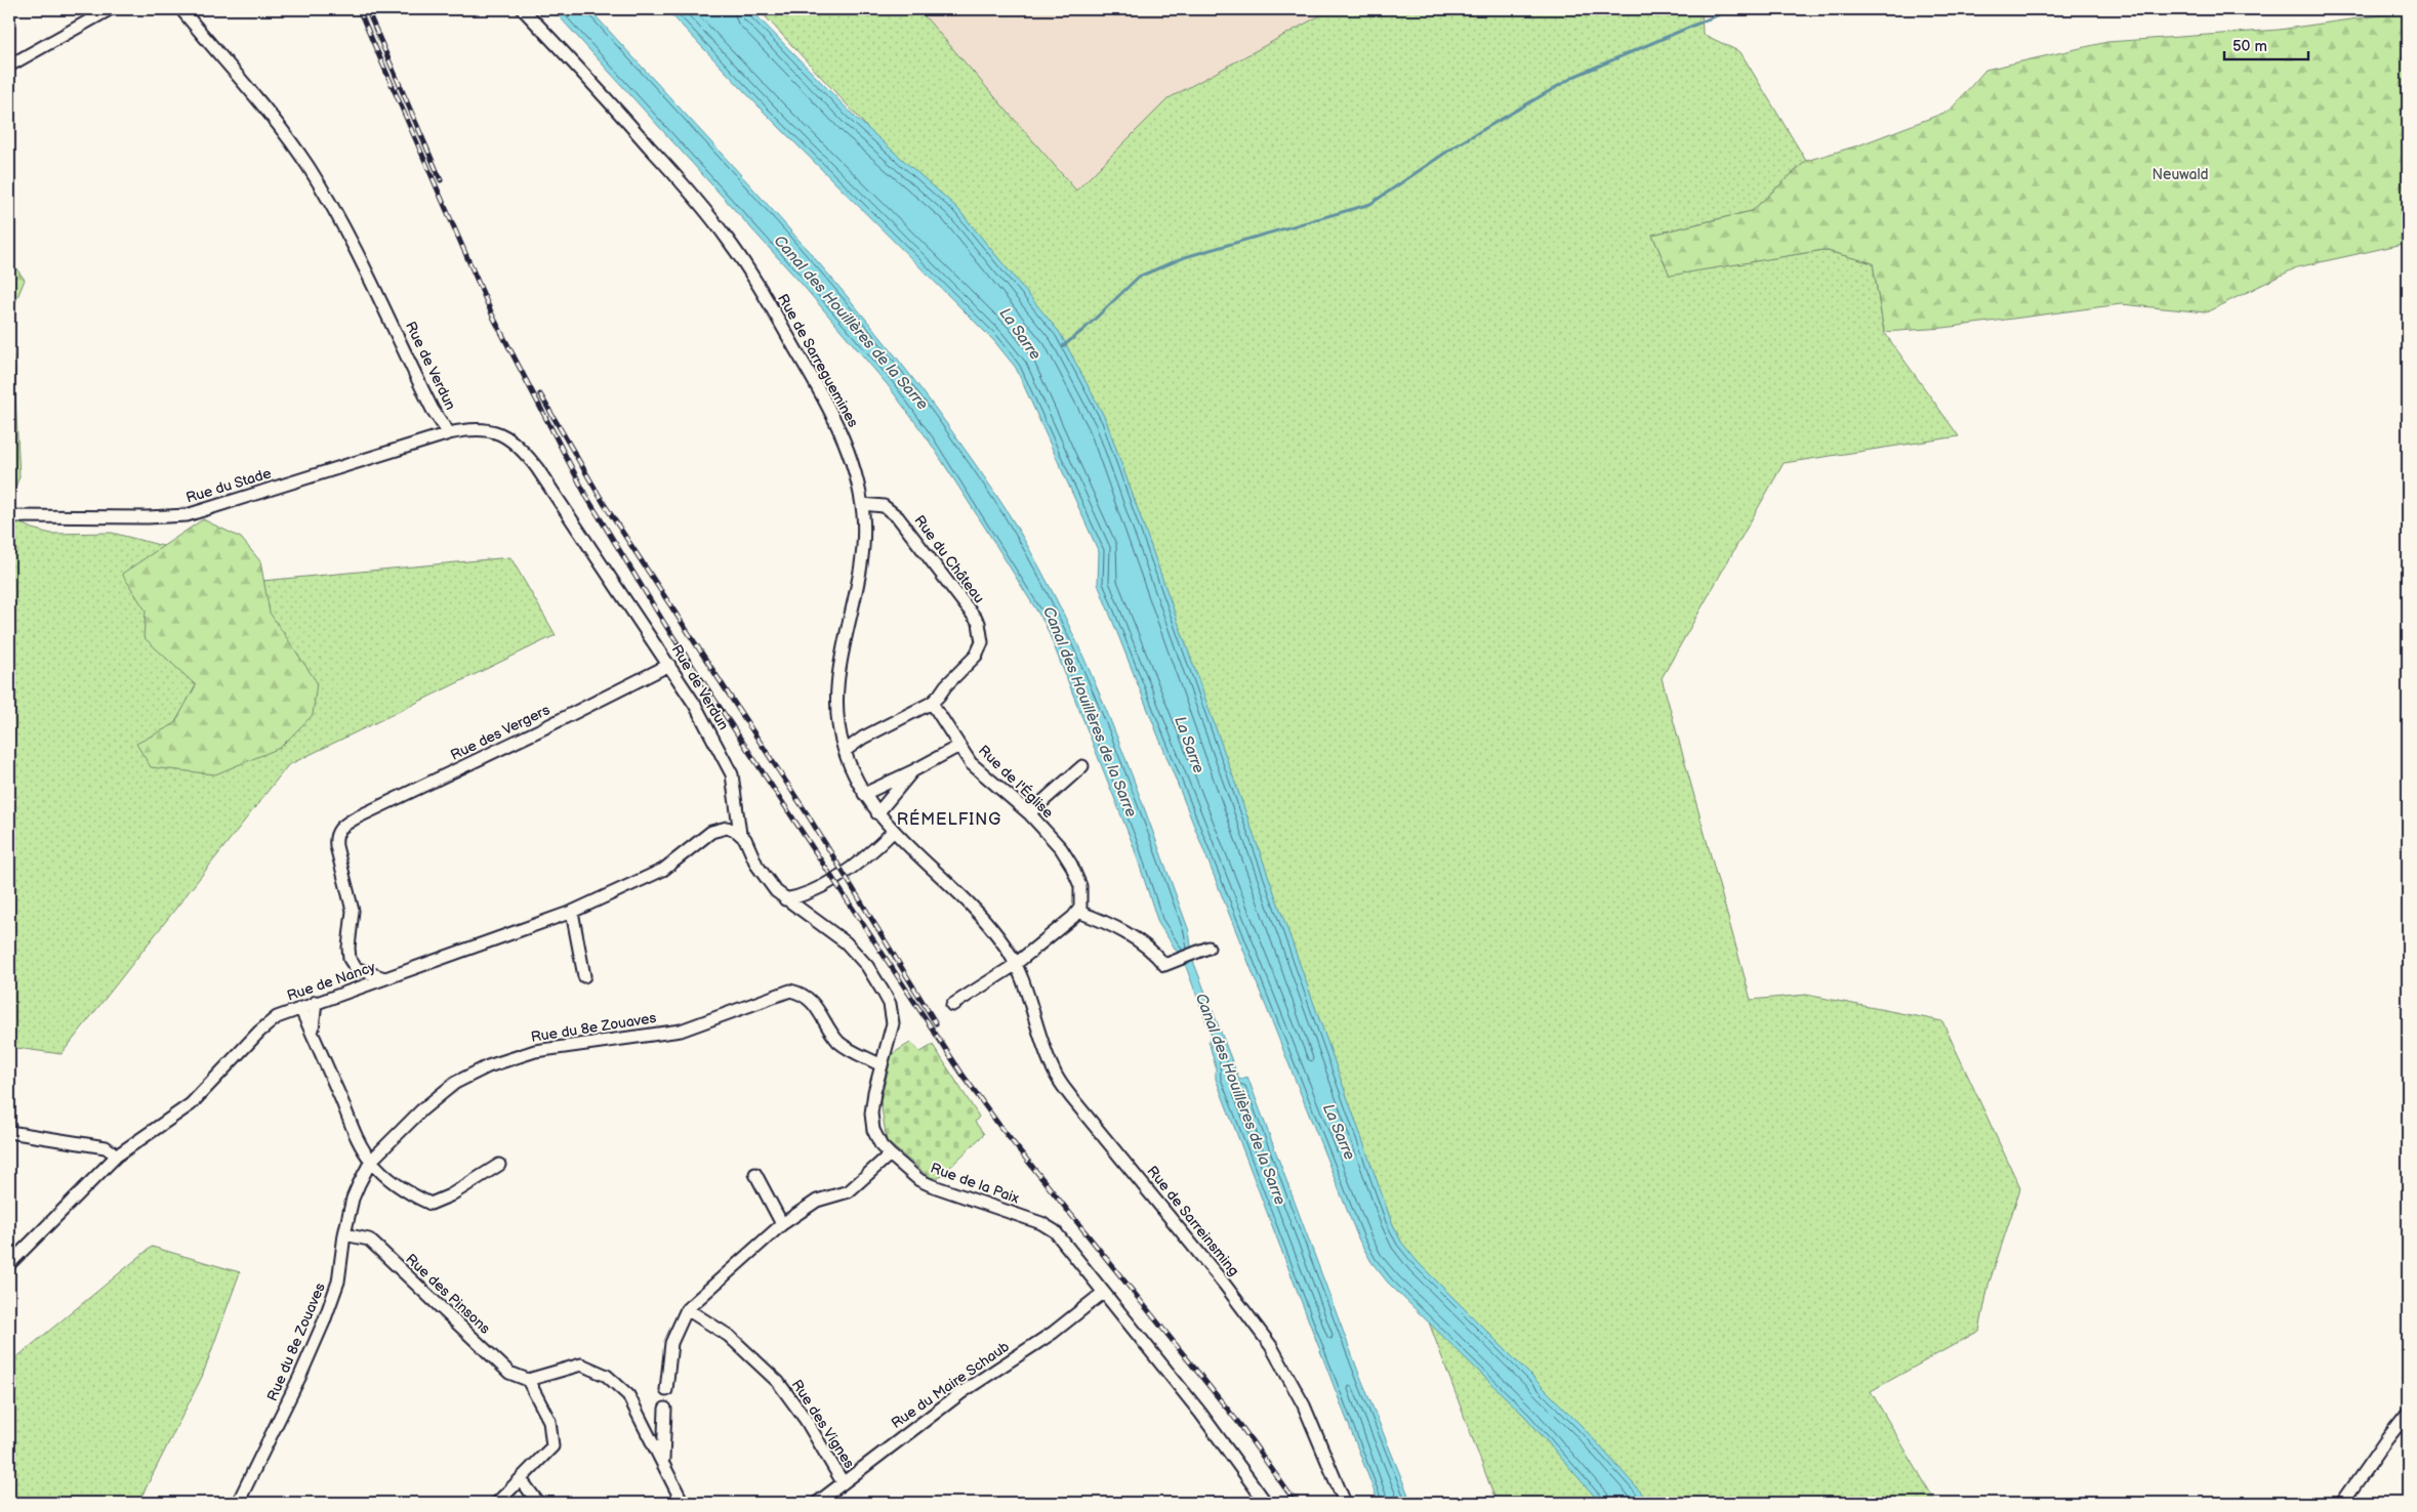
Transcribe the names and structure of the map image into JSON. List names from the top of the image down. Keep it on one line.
{"streets":{"street":["Rue de Sarreguemines","Rue de Verdun","Rue du Stade","Rue du Château","Rue des Vergers","Rue de l'Église","Rue de Nancy","Rue du 8e Zouaves","Rue de la Paix","Rue de Sarreinsming","Rue des Pinsons","Rue du Maire Schaub","Rue des Vignes"]},"crossings":[["Rue de Sarreguemines","Rue du Château"],["Rue de Sarreguemines","Rue de Sarreinsming"],["Rue de Verdun","Rue du Stade"],["Rue de Verdun","Rue des Vergers"],["Rue de Verdun","Rue de la Paix"],["Rue du Château","Rue de l'Église"],["Rue des Vergers","Rue de Nancy"],["Rue du 8e Zouaves","Rue de la Paix"],["Rue du 8e Zouaves","Rue des Pinsons"],["Rue de la Paix","Rue du Maire Schaub"],["Rue du Maire Schaub","Rue des Vignes"]],"districts":["RÉMELFING"],"water":["Canal des Houillères de la Sarre","La Sarre"],"parks":["Neuwald"],"scale_bar":"50 m"}
